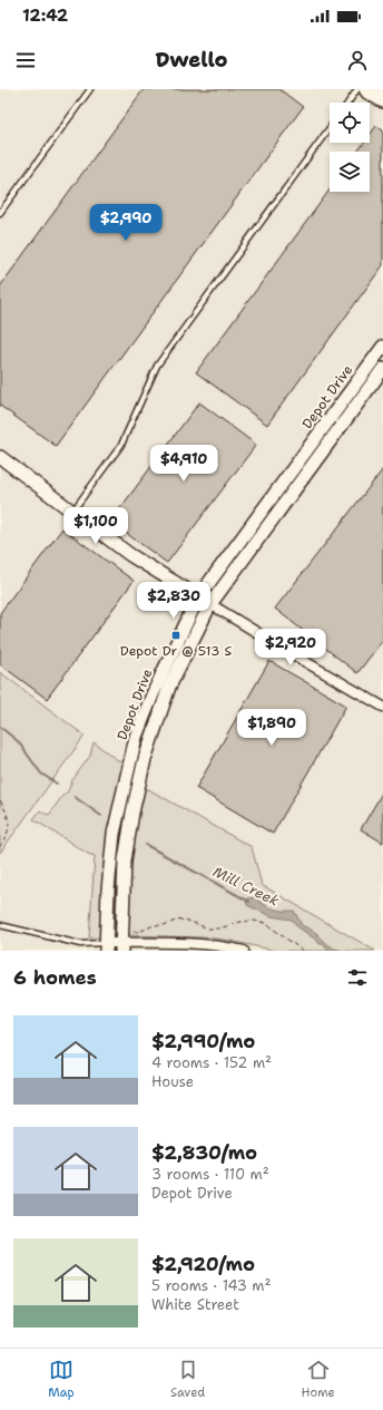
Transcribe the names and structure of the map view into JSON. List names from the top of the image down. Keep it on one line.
{"streets":{"main road":["Depot Drive"]},"water":["Mill Creek"],"places":{"transit":["Depot Dr @ 513 S"]},"page":{"status":"12:42","header":"Dwello","price":["$2,990","$4,910","$1,100","$2,830","$2,920","$1,890"],"heading":"6 homes","list":[{"name":"$2,990/mo","note":"4 rooms · 152 m² · House"},{"name":"$2,830/mo","note":"3 rooms · 110 m² · Depot Drive"},{"name":"$2,920/mo","note":"5 rooms · 143 m² · White Street"}],"tabs":["Map","Saved","Home"]}}
